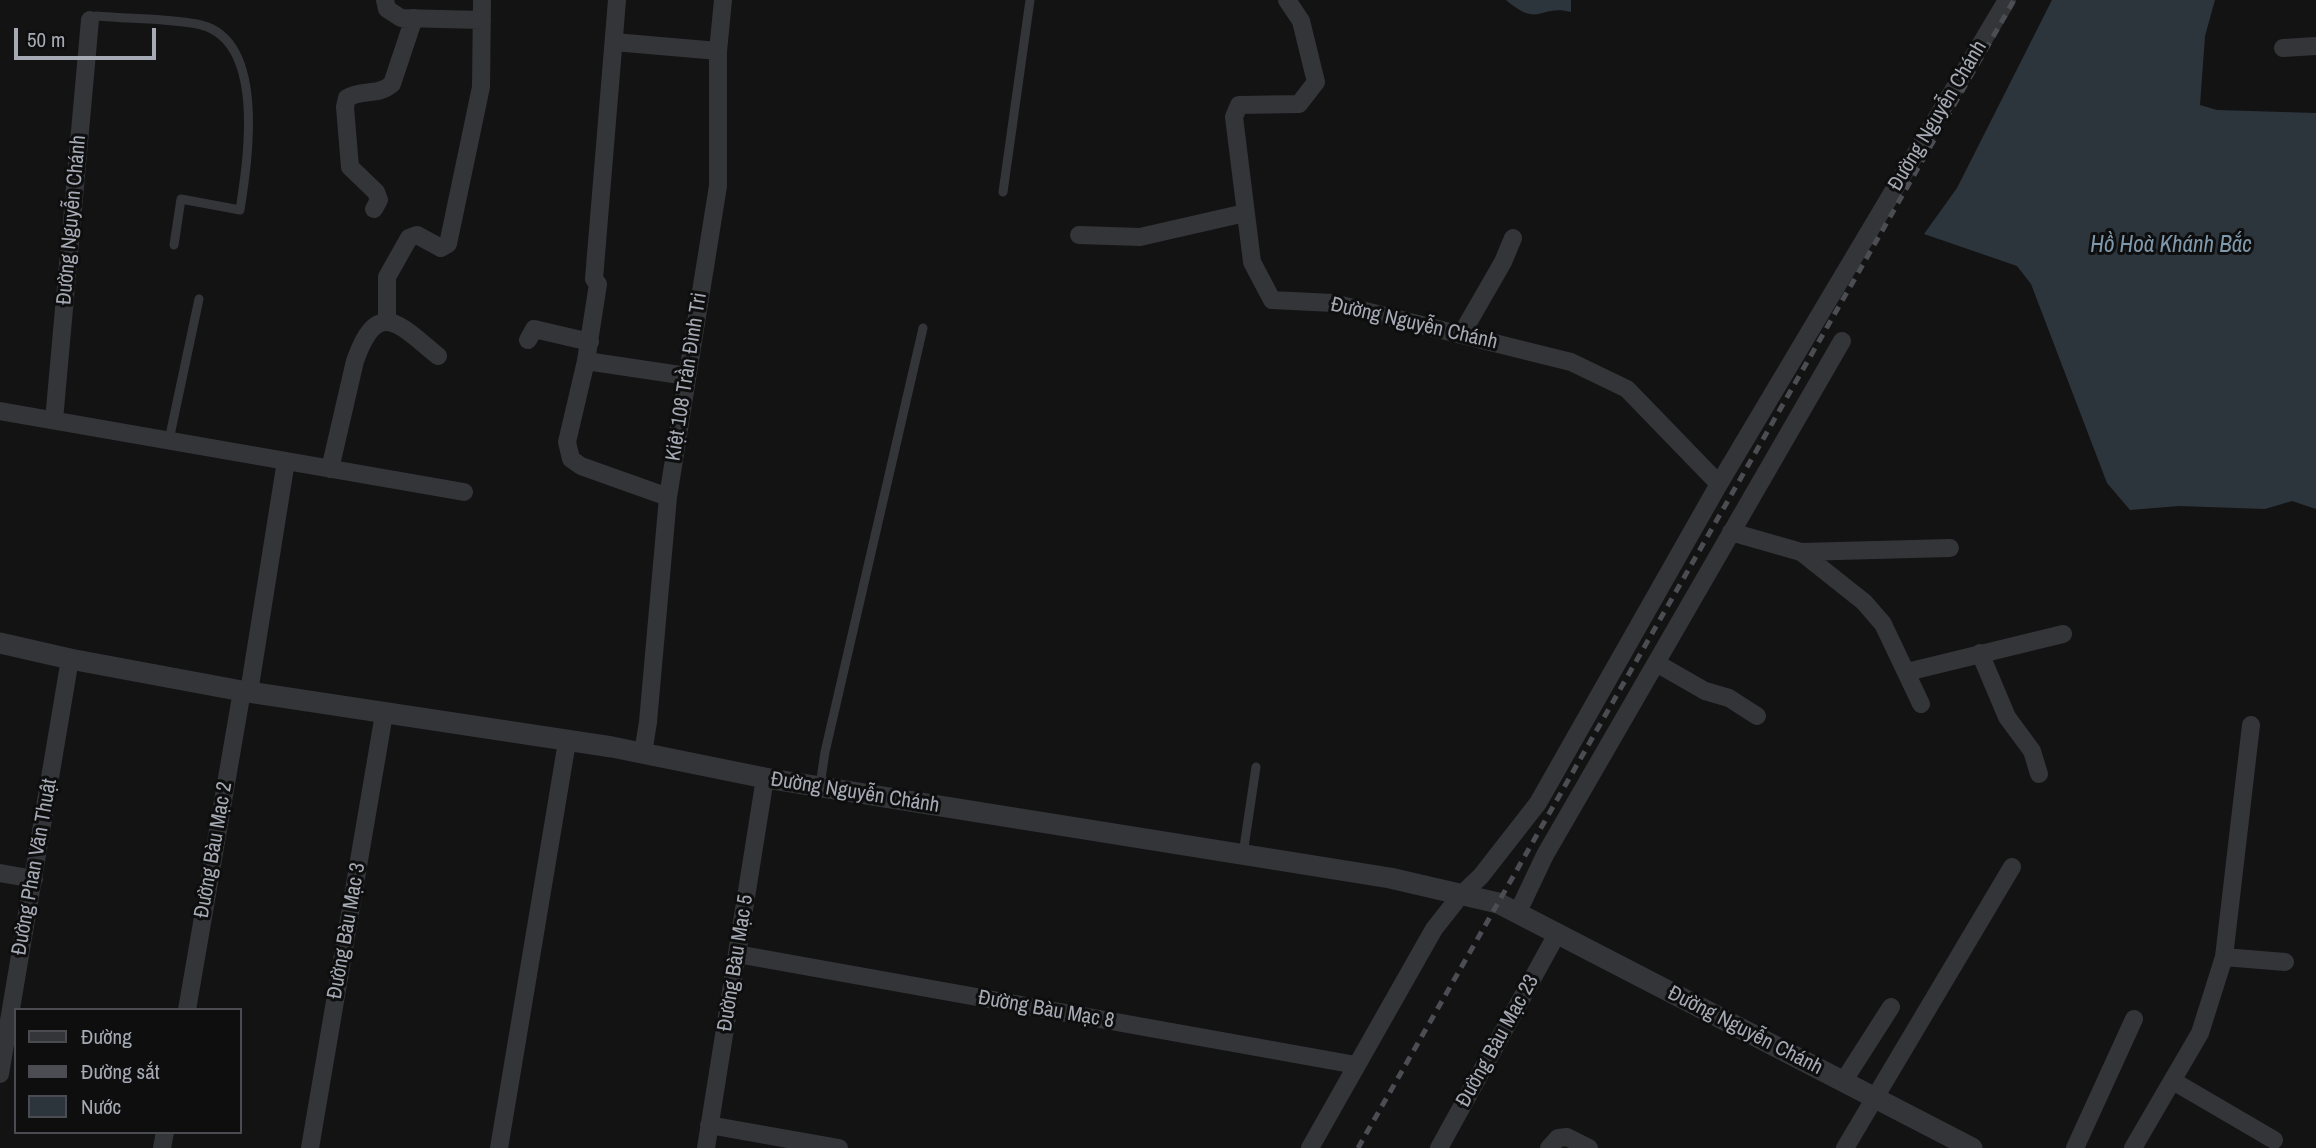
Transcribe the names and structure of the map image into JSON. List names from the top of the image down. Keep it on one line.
{"streets":{"street":["Đường Nguyễn Chánh","Kiệt 108 Trần Đình Tri","Đường Bàu Mạc 2","Đường Phan Văn Thuật","Đường Bàu Mạc 3","Đường Bàu Mạc 5","Đường Bàu Mạc 8","Đường Bàu Mạc 23"]},"crossings":[["Đường Nguyễn Chánh","Kiệt 108 Trần Đình Tri"],["Đường Nguyễn Chánh","Đường Bàu Mạc 2"],["Đường Nguyễn Chánh","Đường Phan Văn Thuật"],["Đường Nguyễn Chánh","Đường Bàu Mạc 3"],["Đường Nguyễn Chánh","Đường Bàu Mạc 5"],["Đường Nguyễn Chánh","Đường Bàu Mạc 23"],["Đường Bàu Mạc 5","Đường Bàu Mạc 8"]],"water":["Hồ Hoà Khánh Bắc"],"legend":["Đường","Đường sắt","Nước"],"scale_bar":"50 m"}
